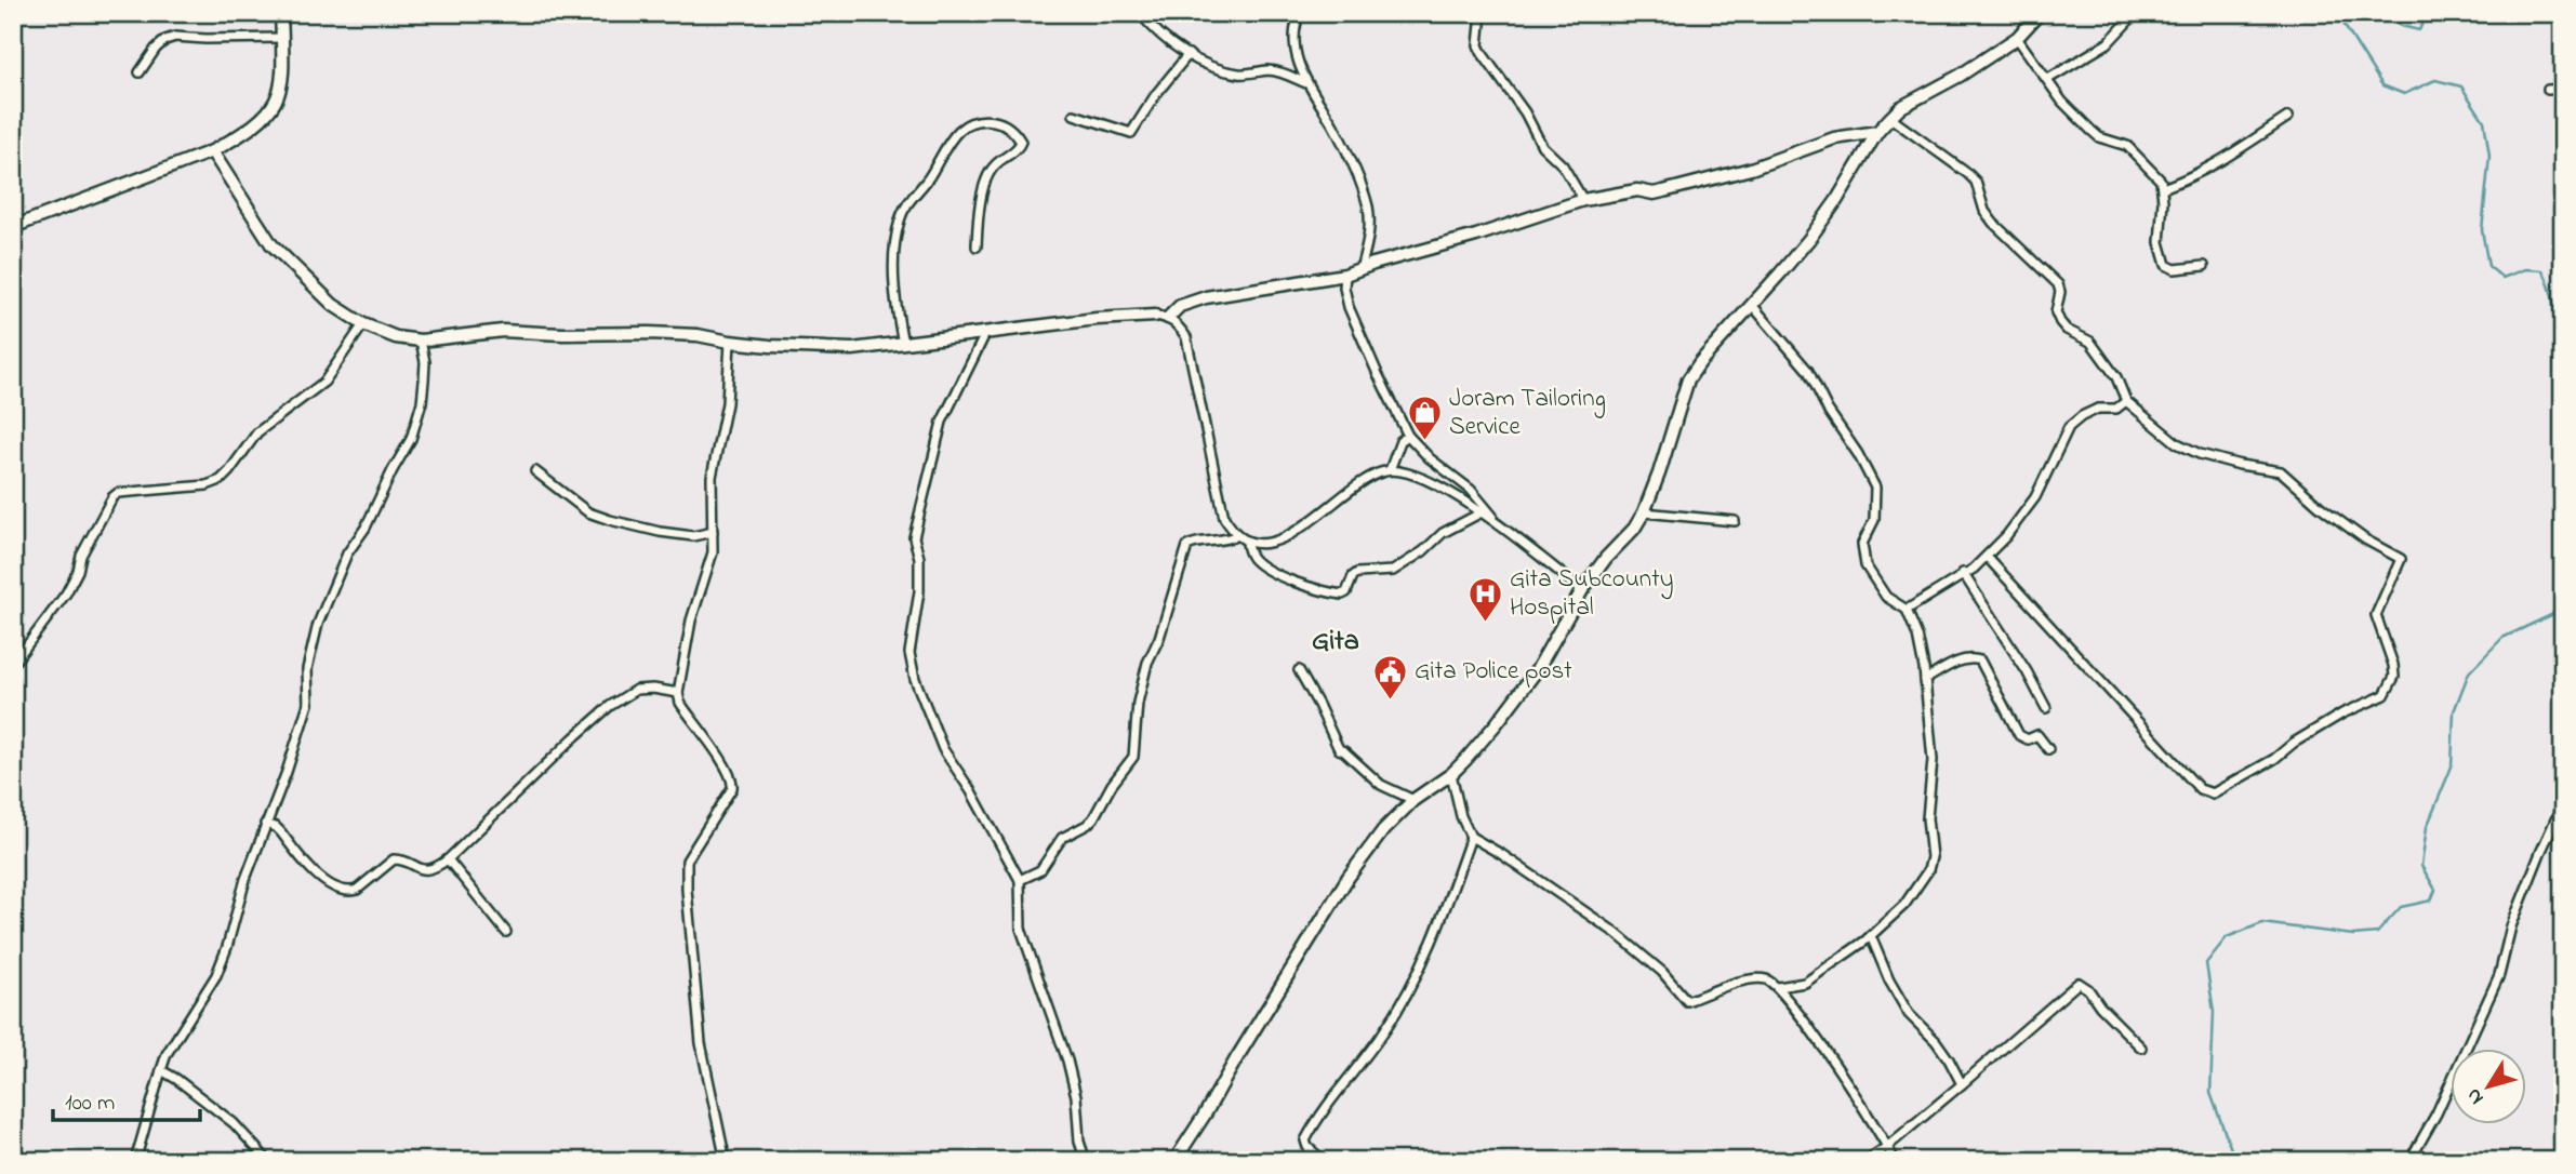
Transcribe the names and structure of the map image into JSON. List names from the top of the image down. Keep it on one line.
{"districts":["Gita"],"places":{"shop":["Joram Tailoring Service"],"hospital":["Gita Subcounty Hospital"],"public building":["Gita Police post"]},"scale_bar":"100 m","north":"bottom left"}
